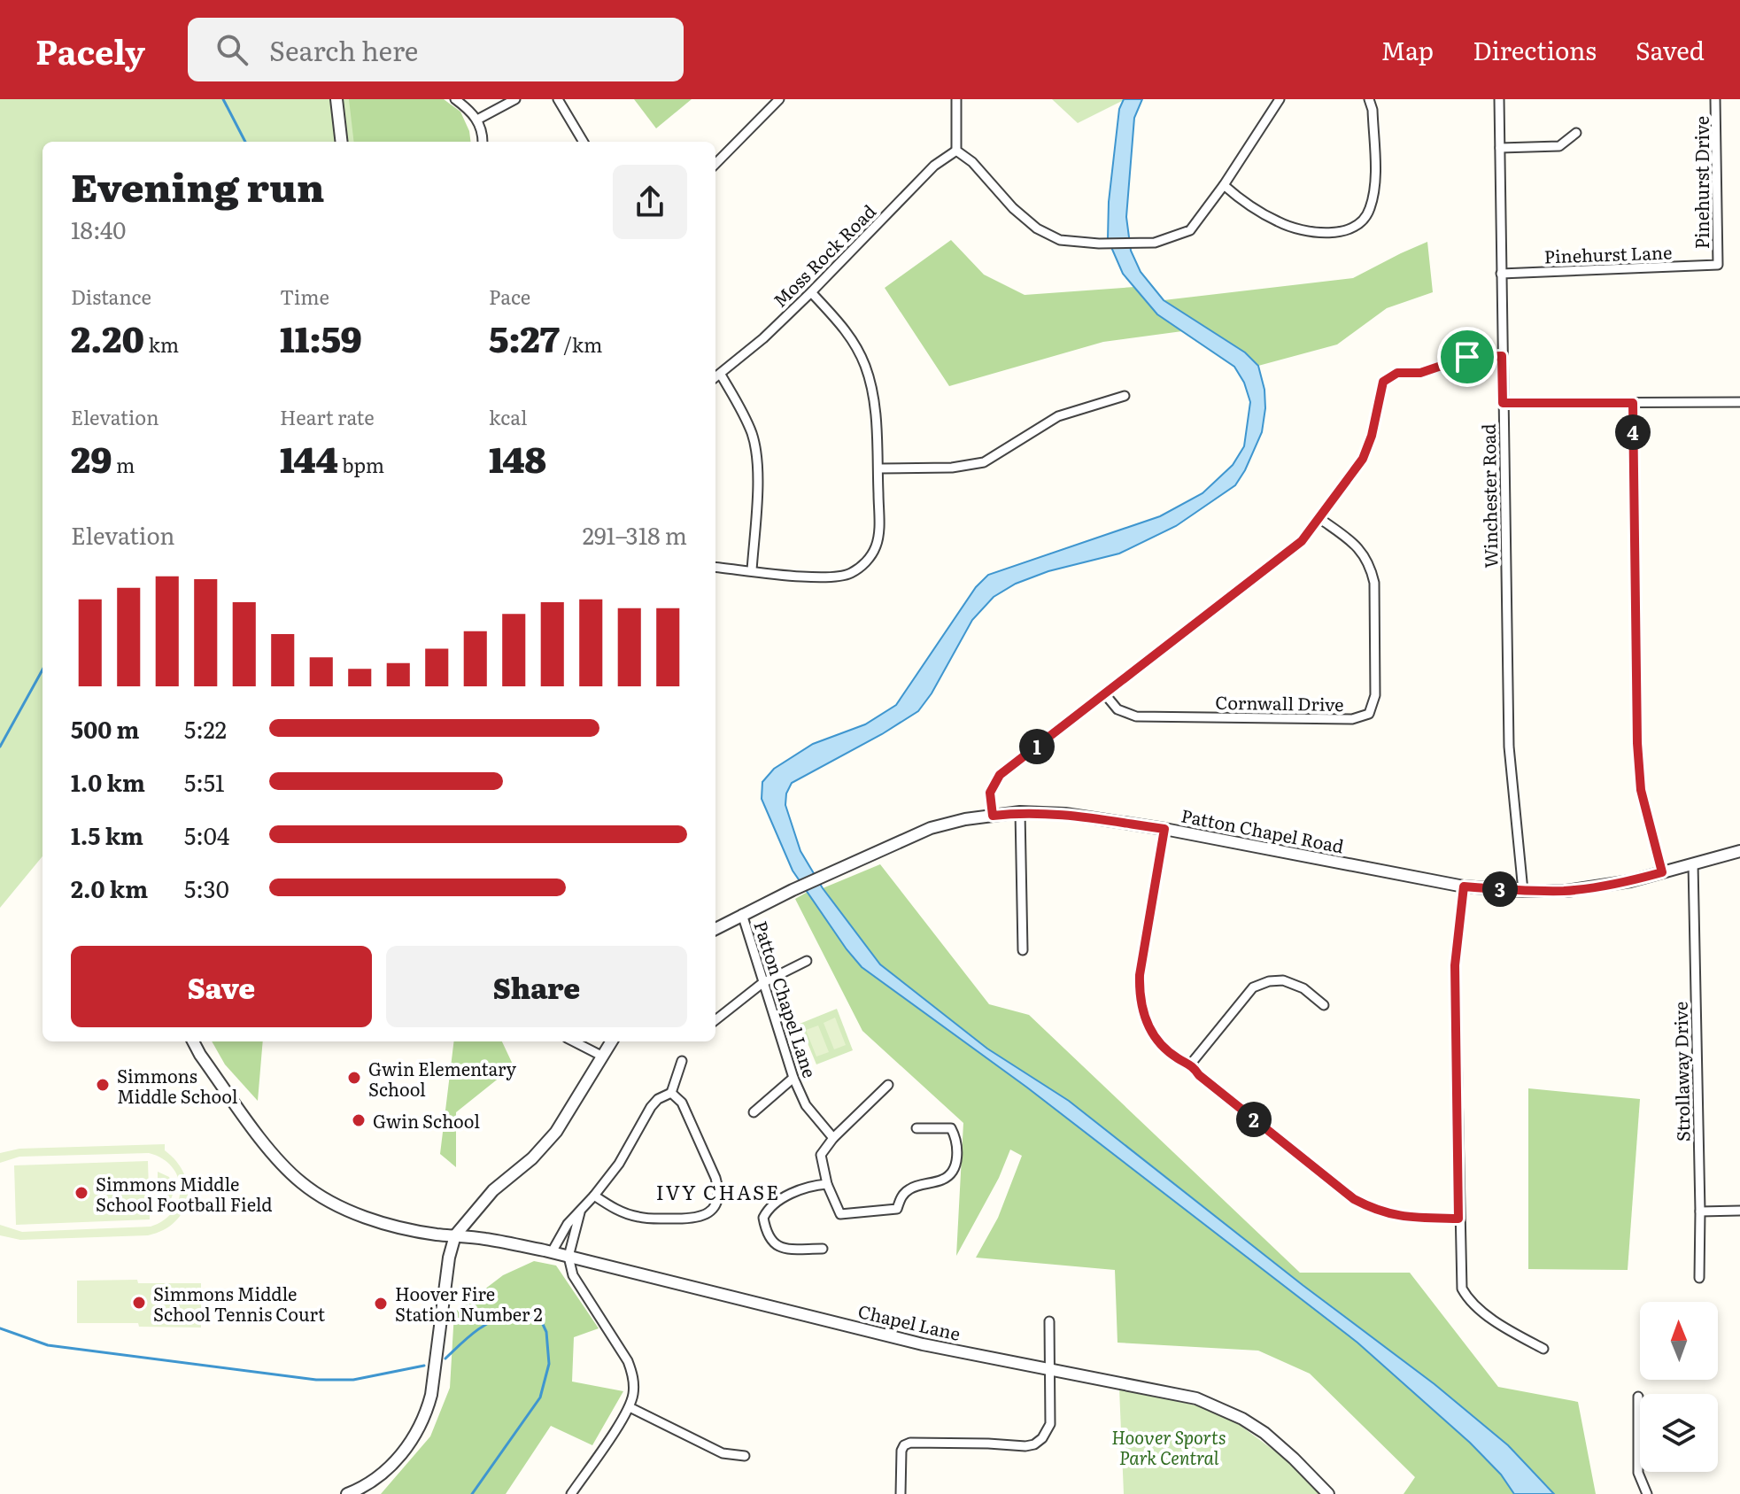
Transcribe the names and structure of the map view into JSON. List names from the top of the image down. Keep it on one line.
{"streets":{"street":["Pinehurst Drive","Pinehurst Lane","Moss Rock Road","Winchester Road","Cornwall Drive","Patton Chapel Road","Patton Chapel Lane","Strollaway Drive","Chapel Lane"]},"crossings":[["Pinehurst Drive","Pinehurst Lane"],["Pinehurst Lane","Winchester Road"],["Winchester Road","Patton Chapel Road"],["Patton Chapel Road","Patton Chapel Lane"],["Patton Chapel Road","Strollaway Drive"]],"districts":["IVY CHASE"],"parks":["Hoover Sports Park Central"],"places":["Gwin Elementary School","Simmons Middle School","Gwin School","Simmons Middle School Football Field","Simmons Middle School Tennis Court","Hoover Fire Station Number 2"],"north":"top","page":{"header":"Pacely","search":"Search here","nav":["Map","Directions","Saved"],"heading":["Evening run","18:40"],"stats":[["Distance","2.20 km"],["Time","11:59"],["Pace","5:27 /km"],["Elevation","29 m"],["Heart rate","144 bpm"],["kcal","148"]],"pins":["4","1","3","2"],"chart":["Elevation","291–318 m"],"list":[{"name":"500 m","note":"5:22"},{"name":"1.0 km","note":"5:51"},{"name":"1.5 km","note":"5:04"},{"name":"2.0 km","note":"5:30"}],"buttons":["Save","Share"]}}
